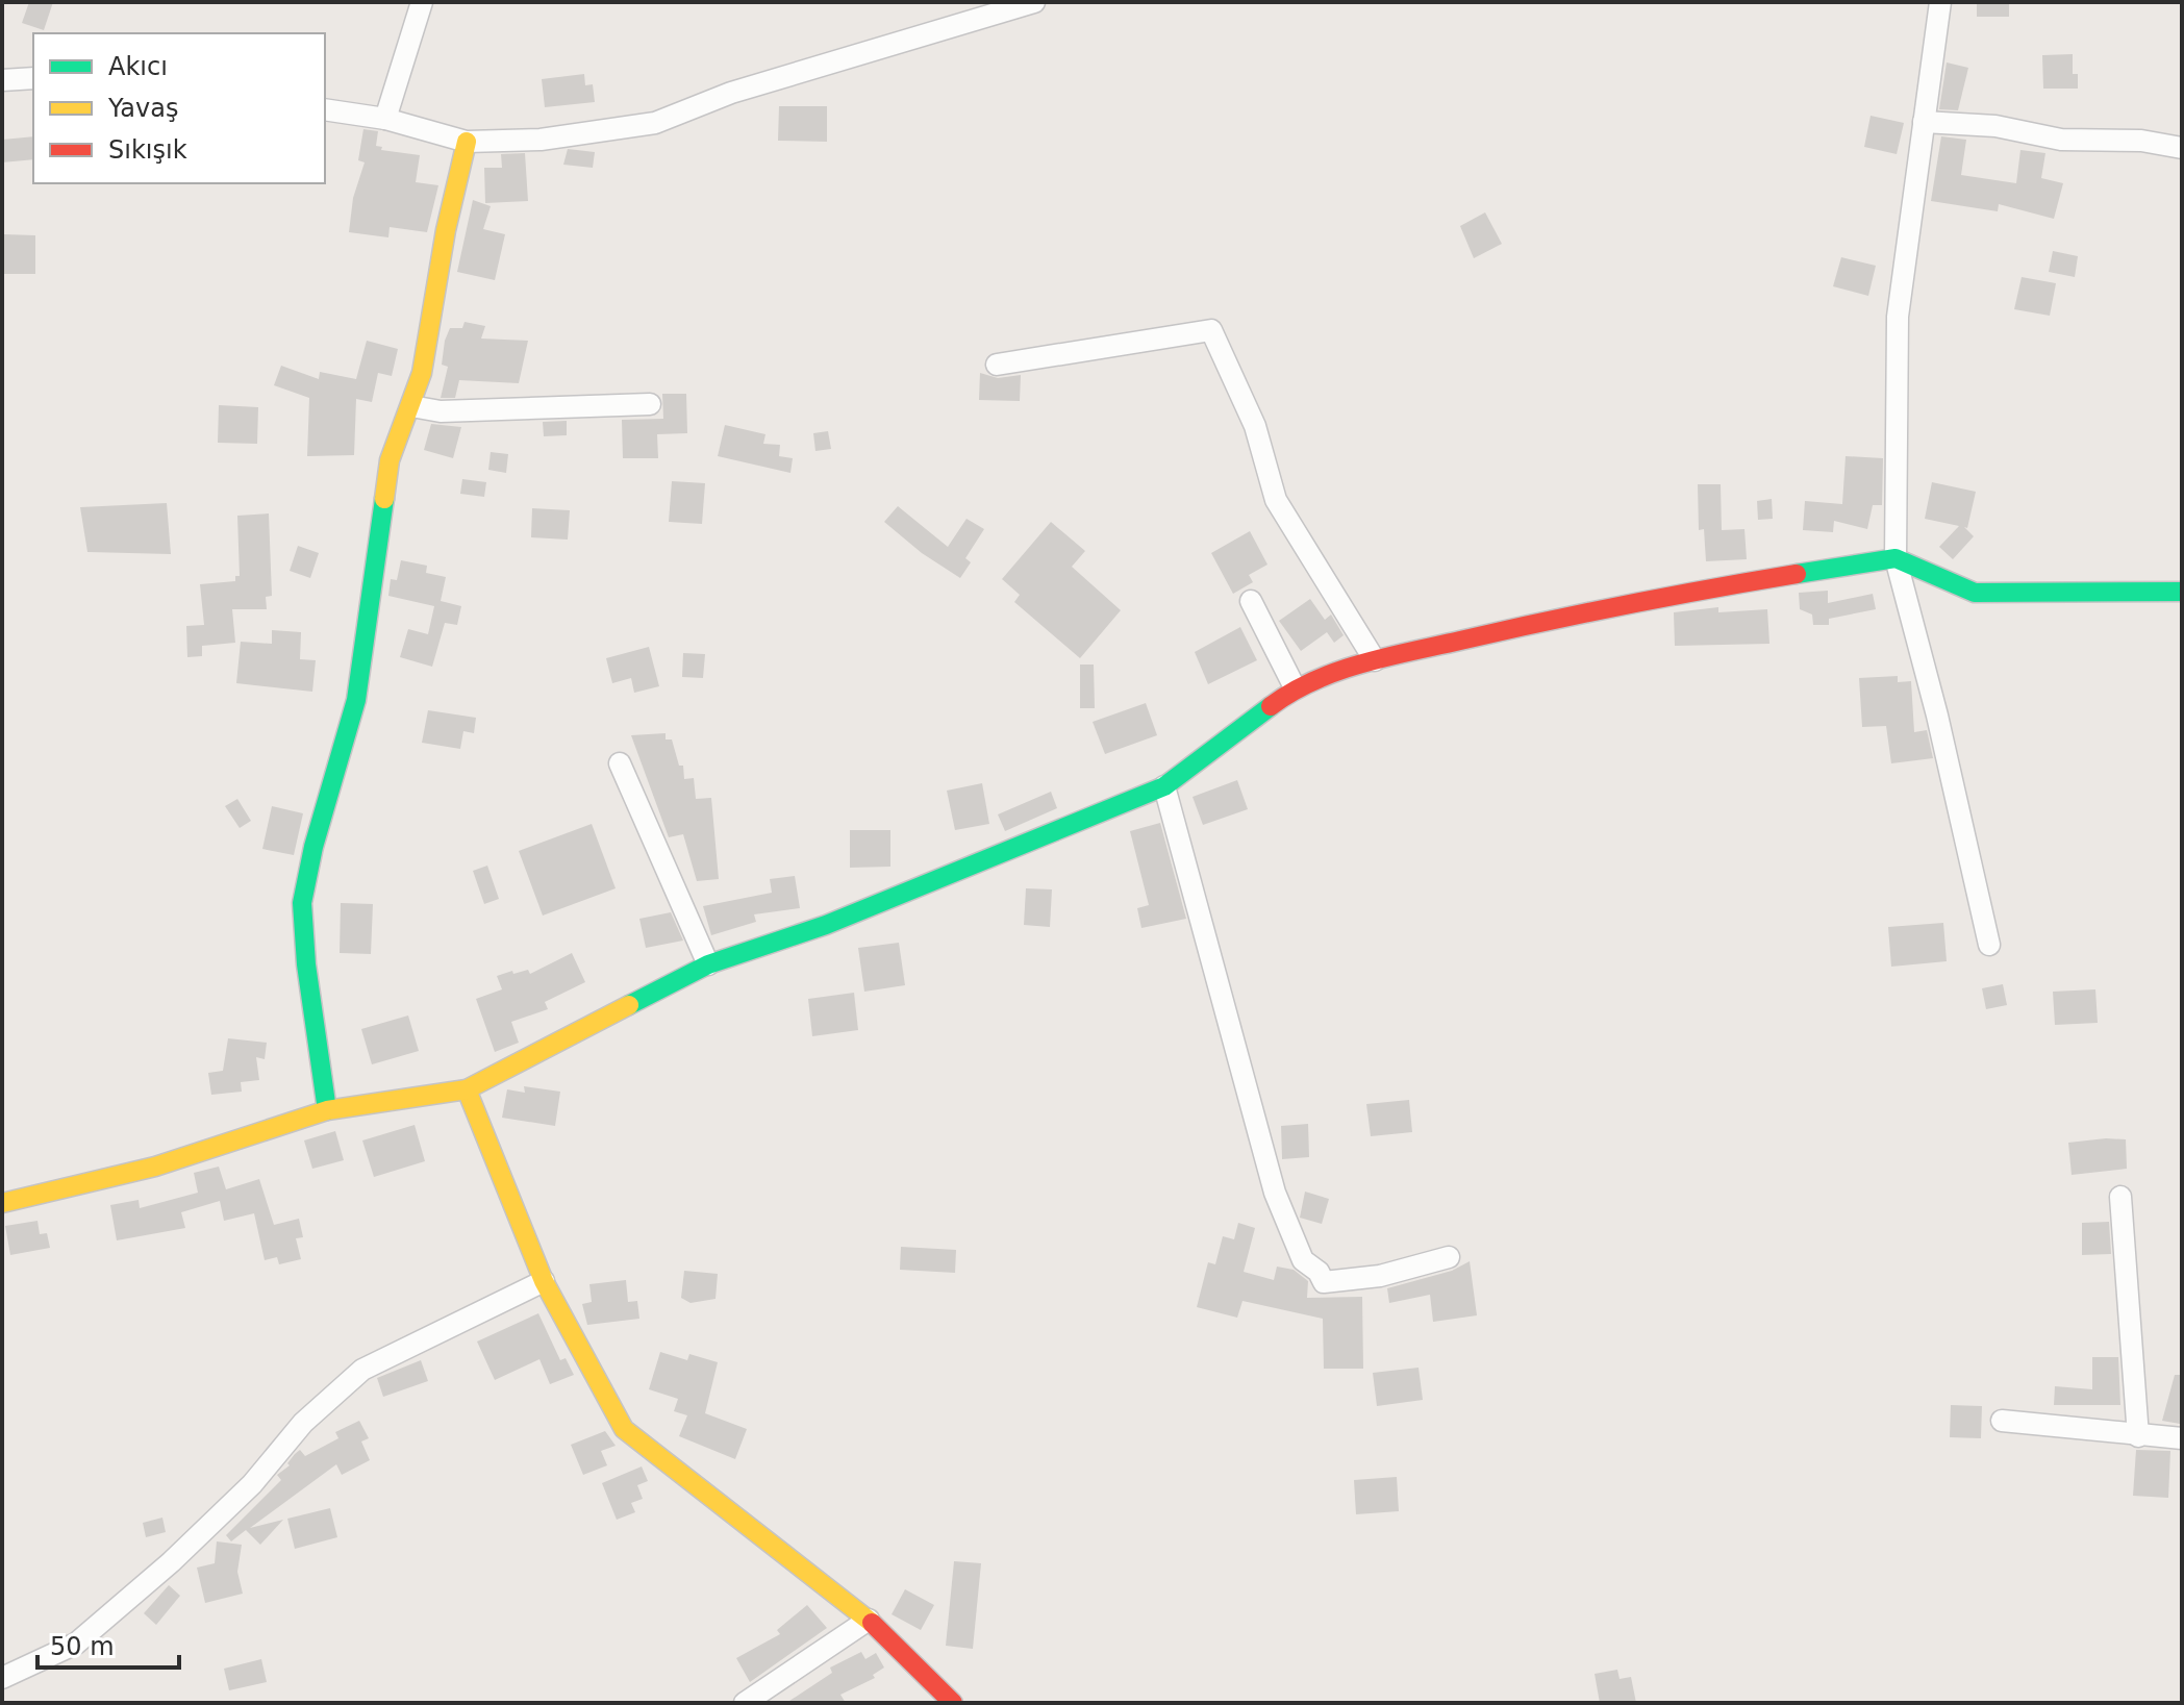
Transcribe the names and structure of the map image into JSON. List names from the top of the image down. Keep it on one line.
{"legend":["Akıcı","Yavaş","Sıkışık"],"scale_bar":"50 m"}
